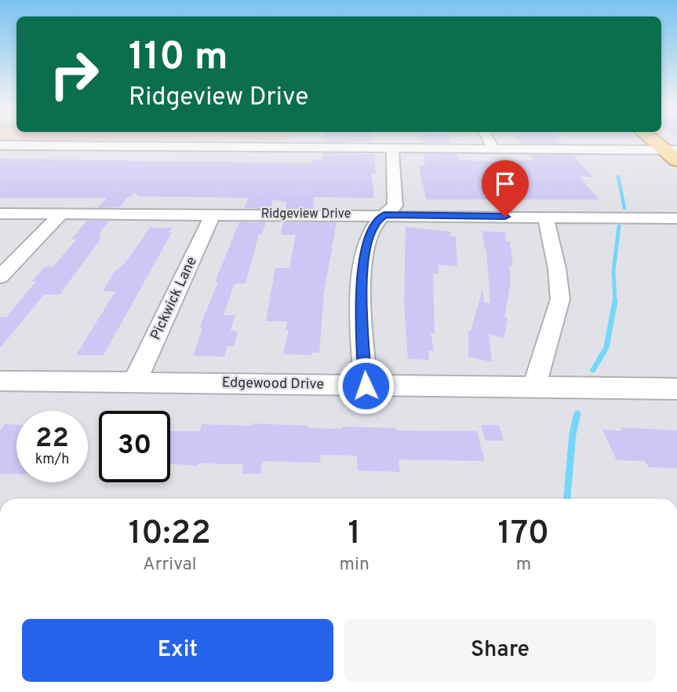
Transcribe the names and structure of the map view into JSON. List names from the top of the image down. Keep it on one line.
{"streets":{"street":["Ridgeview Drive","Pickwick Lane","Edgewood Drive"]},"crossings":[["Ridgeview Drive","Pickwick Lane"],["Pickwick Lane","Edgewood Drive"]],"page":{"turn":["110 m","Ridgeview Drive"],"speed":"22 km/h","limit":"30","eta":["10:22","Arrival","1","min","170","m"],"buttons":["Exit","Share"]}}
